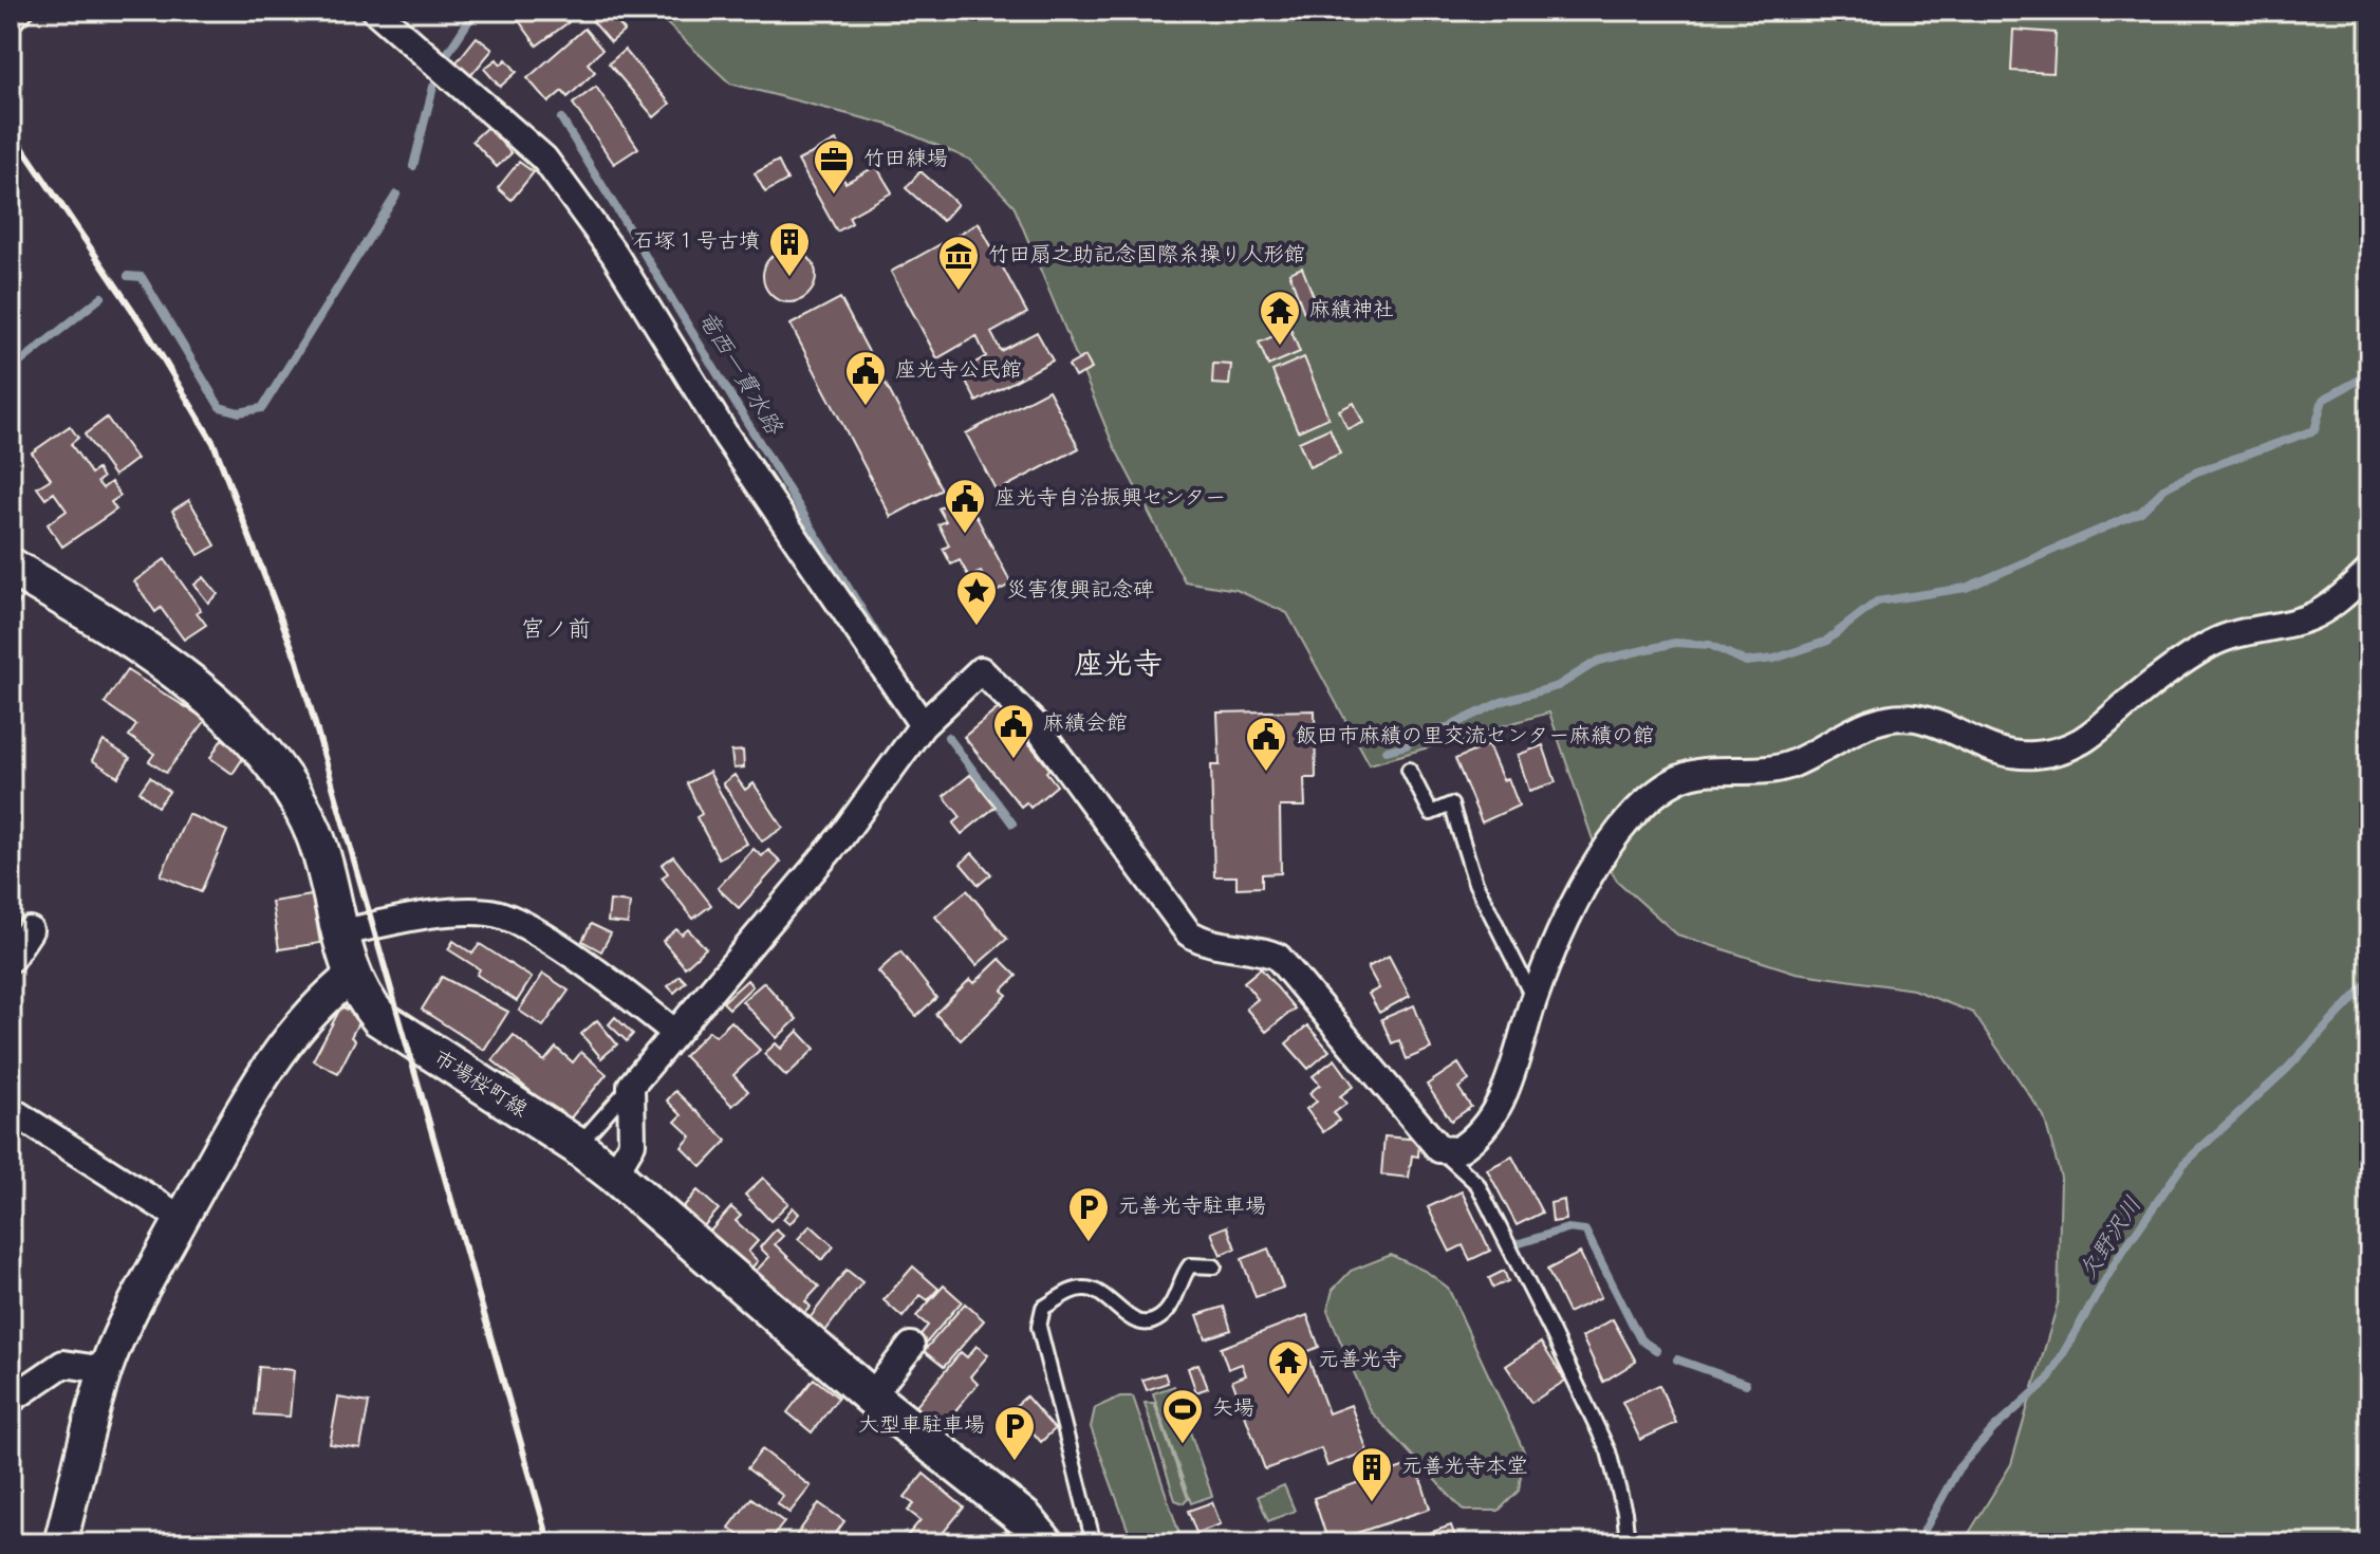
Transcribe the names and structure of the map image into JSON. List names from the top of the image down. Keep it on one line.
{"streets":{"main road":["市場桜町線"]},"districts":["宮ノ前","座光寺"],"water":["竜西一貫水路","欠野沢川"],"places":{"office":["竹田練場"],"building":["石塚１号古墳","元善光寺本堂"],"museum":["竹田扇之助記念国際糸操り人形館"],"temple":["麻績神社","元善光寺"],"public building":["座光寺公民館","座光寺自治振興センター","麻績会館","飯田市麻績の里交流センター麻績の館"],"place":["災害復興記念碑"],"parking":["元善光寺駐車場","大型車駐車場"],"sports":["矢場"]}}
